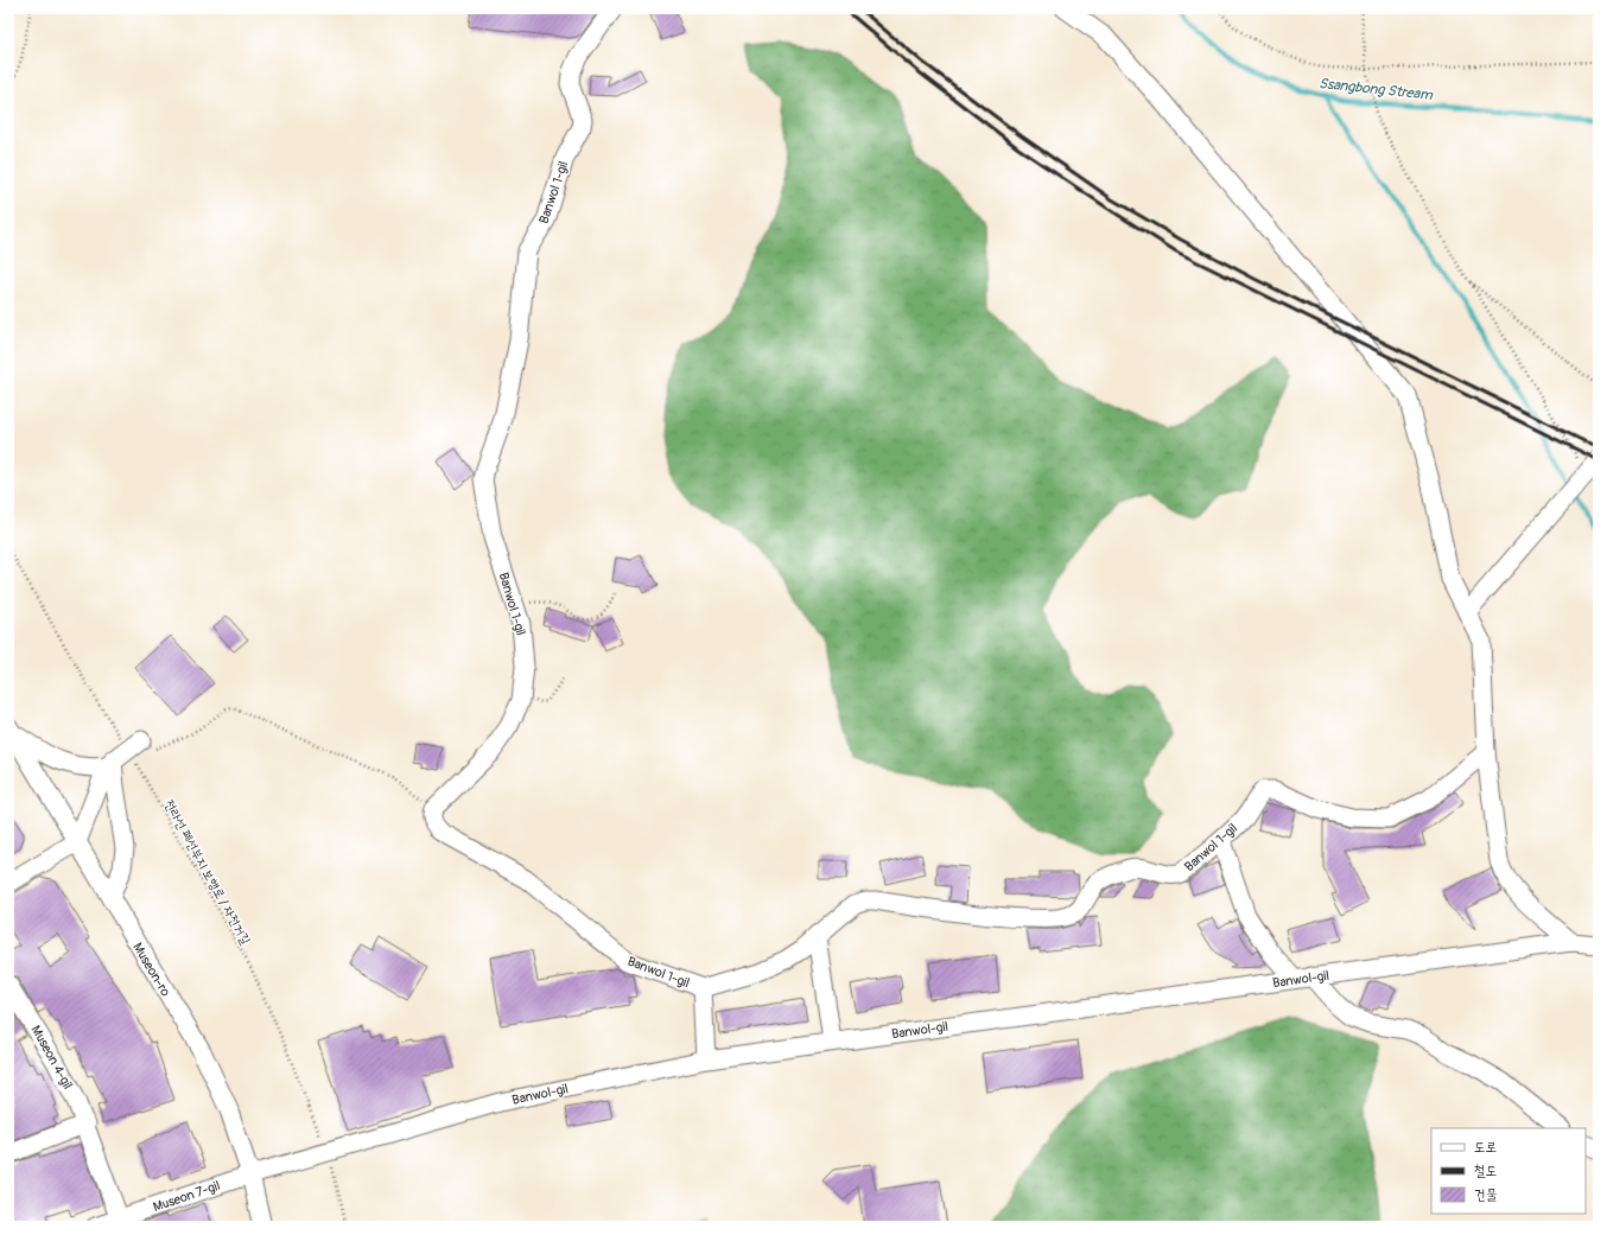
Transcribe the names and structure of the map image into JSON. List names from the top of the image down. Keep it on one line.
{"streets":{"street":["Banwol 1-gil","Museon-ro","Banwol-gil","Museon 4-gil","Museon 7-gil"],"path":["전라선 폐선부지 보행로 / 자전거길"]},"crossings":[["전라선 폐선부지 보행로 / 자전거길","Banwol-gil"],["Museon-ro","Banwol-gil"],["Museon-ro","Museon 7-gil"],["Banwol-gil","Museon 7-gil"],["Museon 4-gil","Museon 7-gil"]],"water":["Ssangbong Stream"],"legend":["도로","철도","건물"]}
